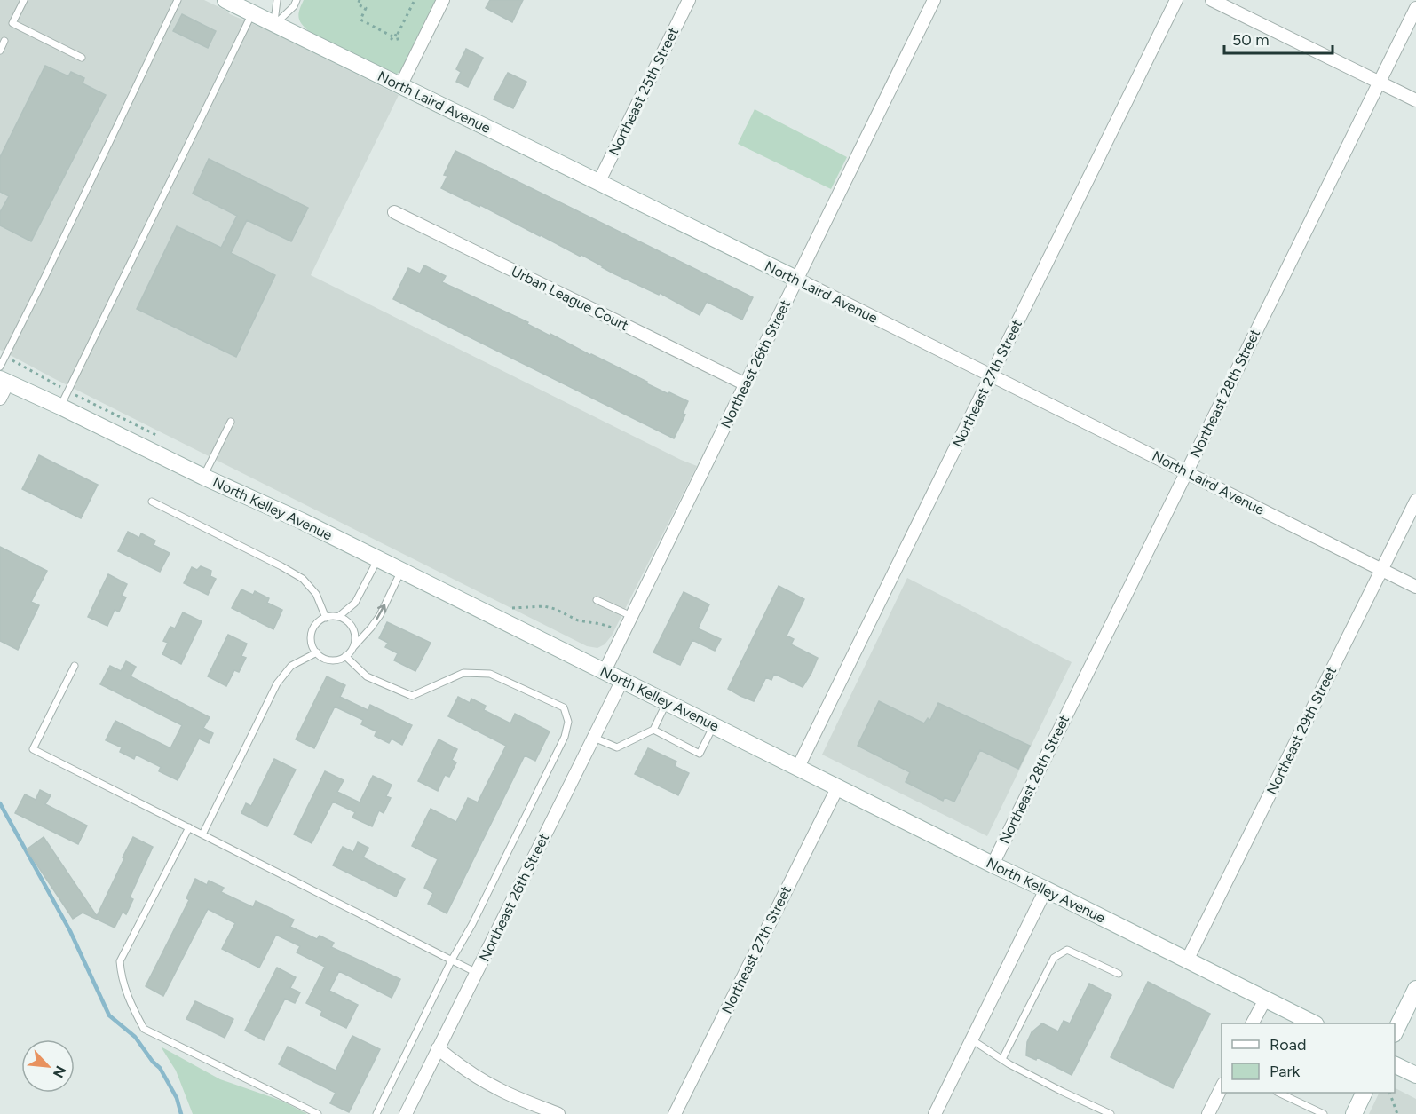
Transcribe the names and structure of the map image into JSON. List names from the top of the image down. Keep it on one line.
{"streets":{"main road":["North Laird Avenue","North Kelley Avenue"],"street":["Northeast 25th Street","Urban League Court","Northeast 26th Street","Northeast 27th Street","Northeast 28th Street","Northeast 29th Street"]},"crossings":[["Northeast 25th Street","North Laird Avenue"],["North Laird Avenue","Northeast 26th Street"],["North Laird Avenue","Northeast 27th Street"],["North Laird Avenue","Northeast 28th Street"],["North Laird Avenue","Northeast 29th Street"],["Urban League Court","Northeast 26th Street"],["Northeast 26th Street","North Kelley Avenue"],["Northeast 27th Street","North Kelley Avenue"],["Northeast 28th Street","North Kelley Avenue"],["North Kelley Avenue","Northeast 29th Street"]],"legend":["Road","Park"],"scale_bar":"50 m","north":"bottom right"}
